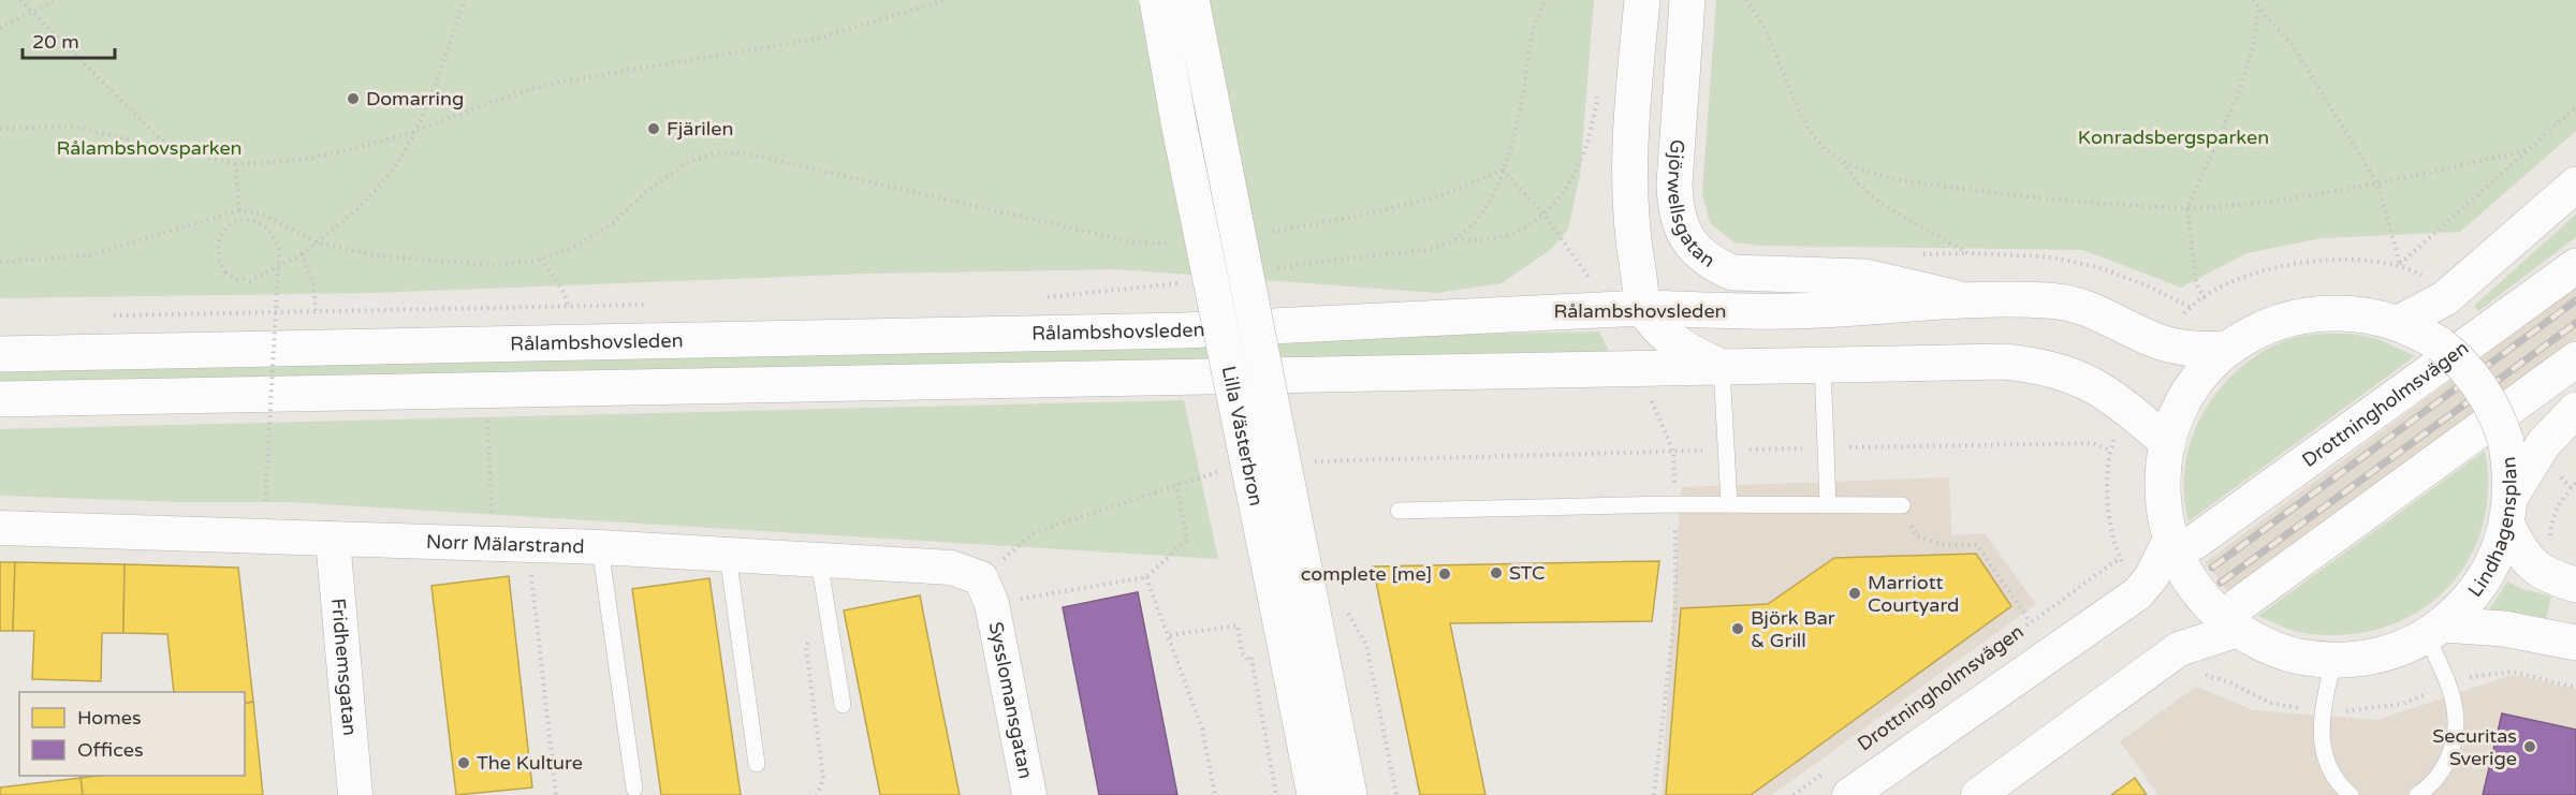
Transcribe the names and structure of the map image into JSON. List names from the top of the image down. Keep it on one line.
{"streets":{"main road":["Gjörwellsgatan","Rålambshovsleden","Drottningholmsvägen","Lilla Västerbron","Lindhagensplan"],"street":["Norr Mälarstrand","Fridhemsgatan","Sysslomansgatan"]},"crossings":[["Gjörwellsgatan","Rålambshovsleden"],["Rålambshovsleden","Lindhagensplan"],["Drottningholmsvägen","Lindhagensplan"],["Norr Mälarstrand","Fridhemsgatan"],["Norr Mälarstrand","Sysslomansgatan"]],"parks":["Konradsbergsparken","Rålambshovsparken"],"places":["Domarring","Fjärilen","STC","complete [me]","Marriott Courtyard","Björk Bar & Grill","Securitas Sverige","The Kulture"],"legend":["Homes","Offices"],"scale_bar":"20 m"}
